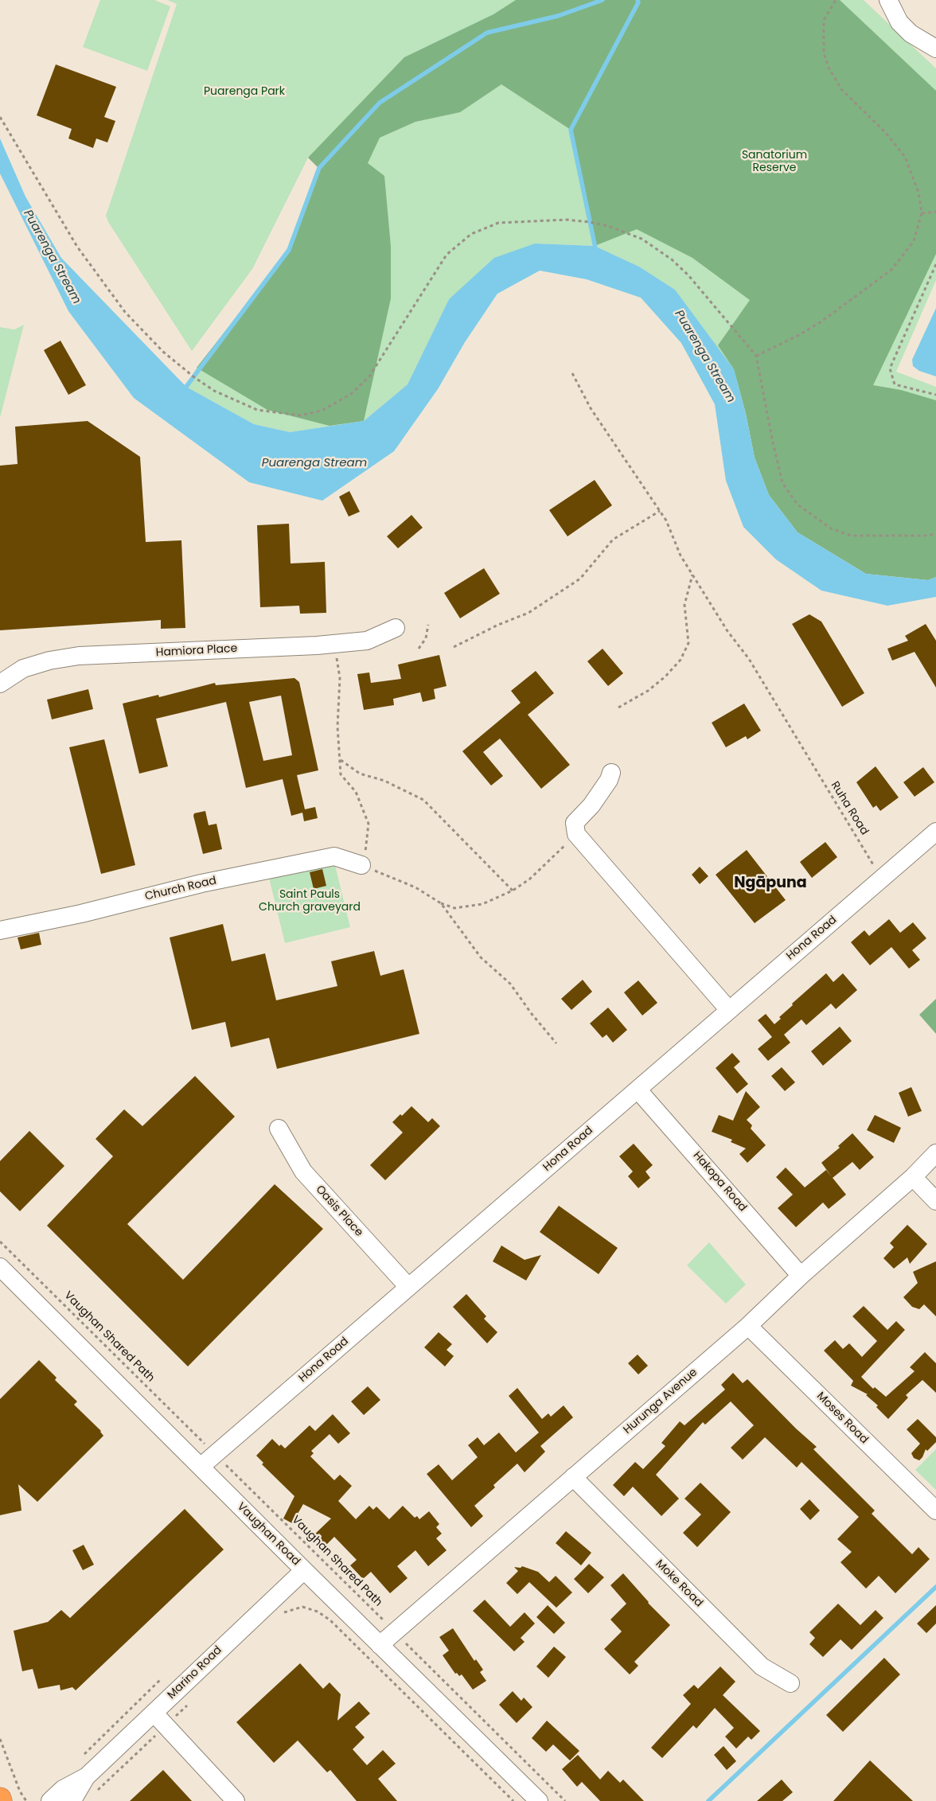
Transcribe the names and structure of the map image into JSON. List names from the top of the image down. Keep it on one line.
{"streets":{"street":["Hamiora Place","Church Road","Hona Road","Hakopa Road","Oasis Place","Hurunga Avenue","Moses Road","Vaughan Road","Moke Road","Marino Road"],"path":["Ruha Road","Vaughan Shared Path"]},"crossings":[["Ruha Road","Hona Road"],["Hona Road","Hakopa Road"],["Hona Road","Oasis Place"],["Hona Road","Vaughan Road"],["Hakopa Road","Hurunga Avenue"],["Hurunga Avenue","Moses Road"],["Hurunga Avenue","Vaughan Road"],["Hurunga Avenue","Moke Road"],["Vaughan Road","Marino Road"]],"districts":["Ngāpuna"],"water":["Puarenga Stream"],"parks":["Puarenga Park","Sanatorium Reserve","Saint Pauls Church graveyard"]}
